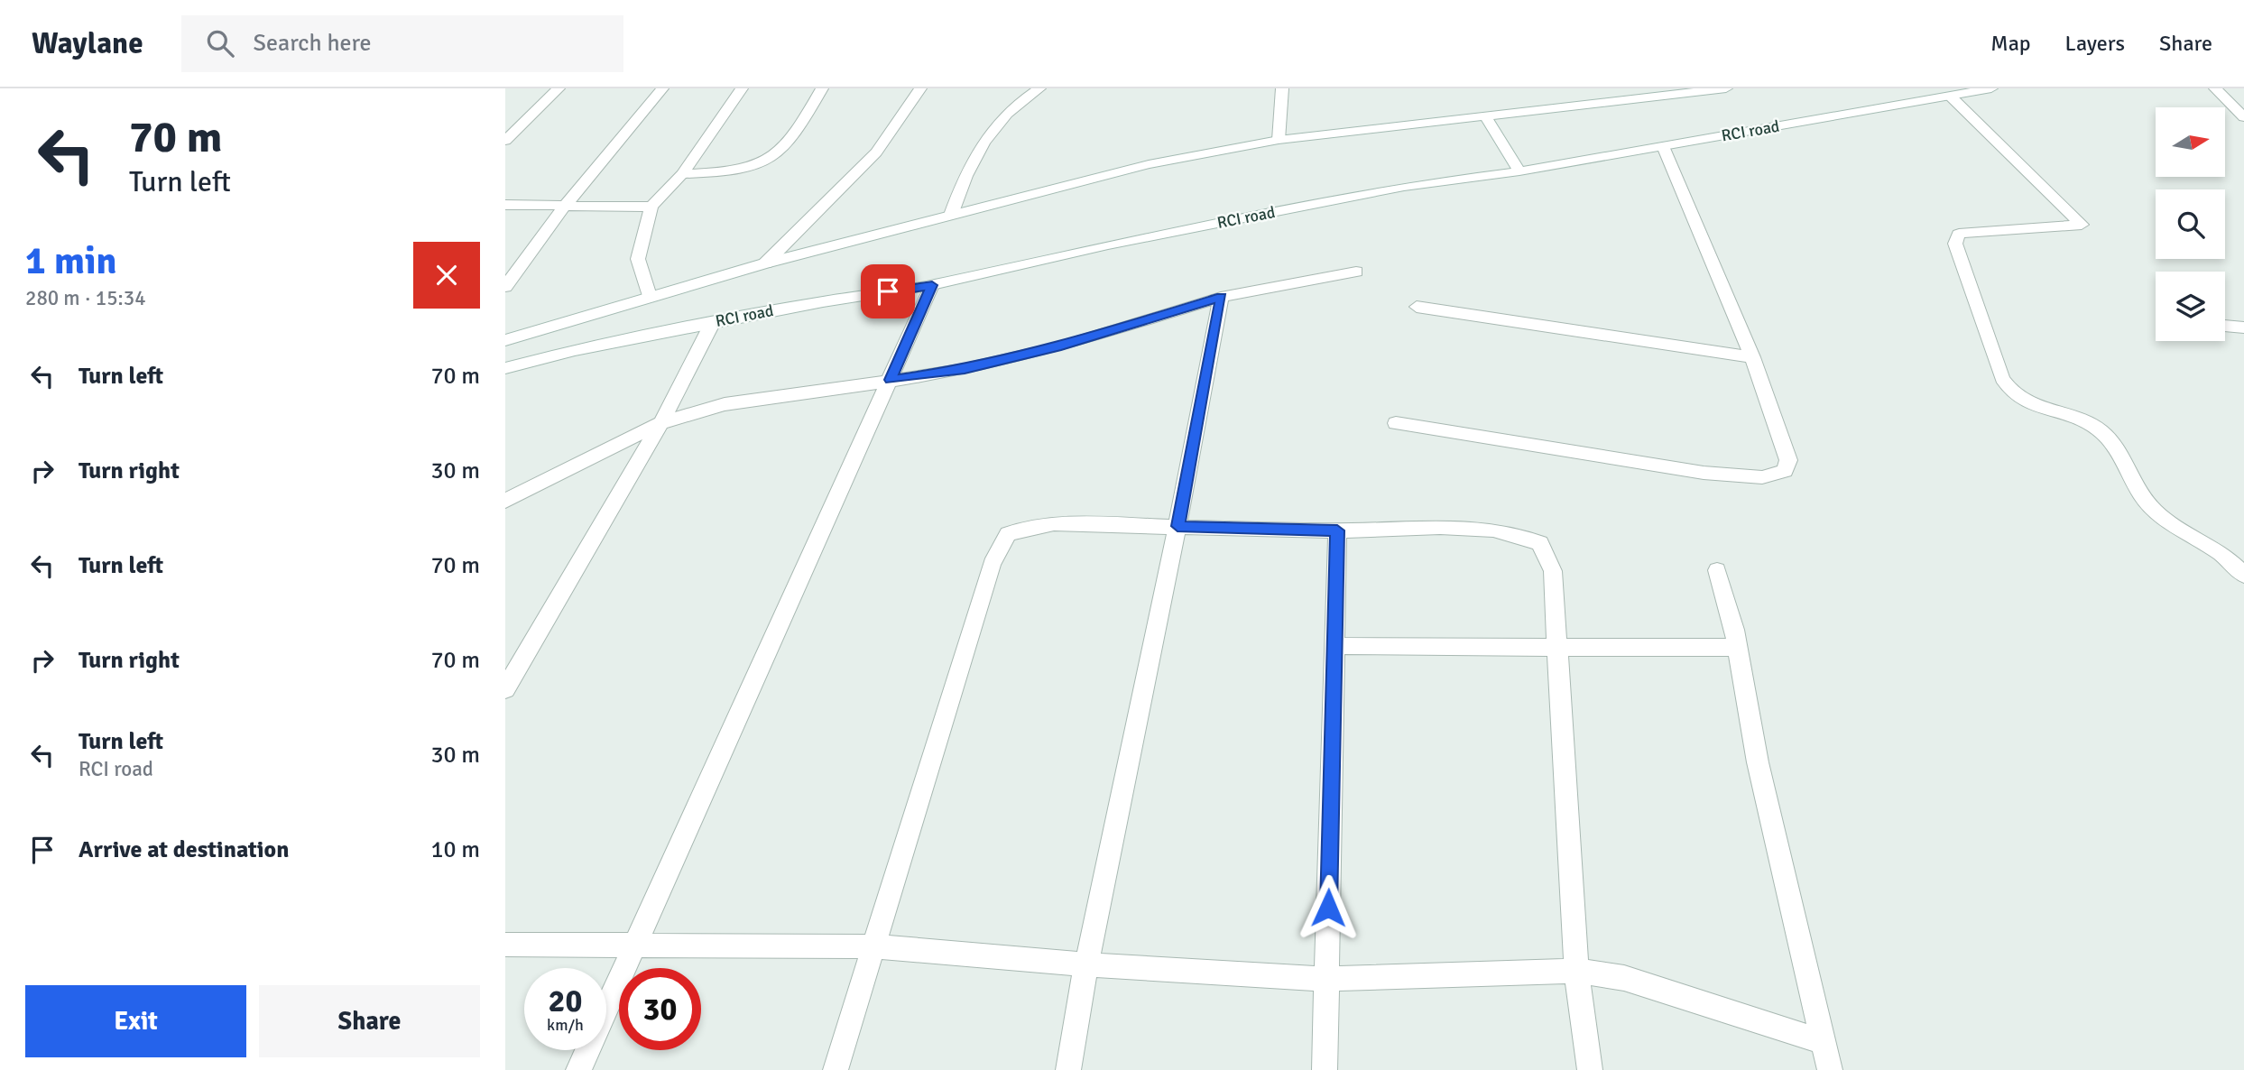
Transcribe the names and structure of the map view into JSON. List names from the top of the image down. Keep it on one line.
{"streets":{"street":["RCI road"]},"north":"right","page":{"header":"Waylane","search":"Search here","nav":["Map","Layers","Share"],"turn":["70 m","Turn left"],"heading":["1 min","280 m · 15:34"],"list":[{"name":"Turn left","value":"70 m"},{"name":"Turn right","value":"30 m"},{"name":"Turn left","value":"70 m"},{"name":"Turn right","value":"70 m"},{"name":"Turn left","note":"RCI road","value":"30 m"},{"name":"Arrive at destination","value":"10 m"}],"speed":"20 km/h","limit":"30","buttons":["Exit","Share"]}}
